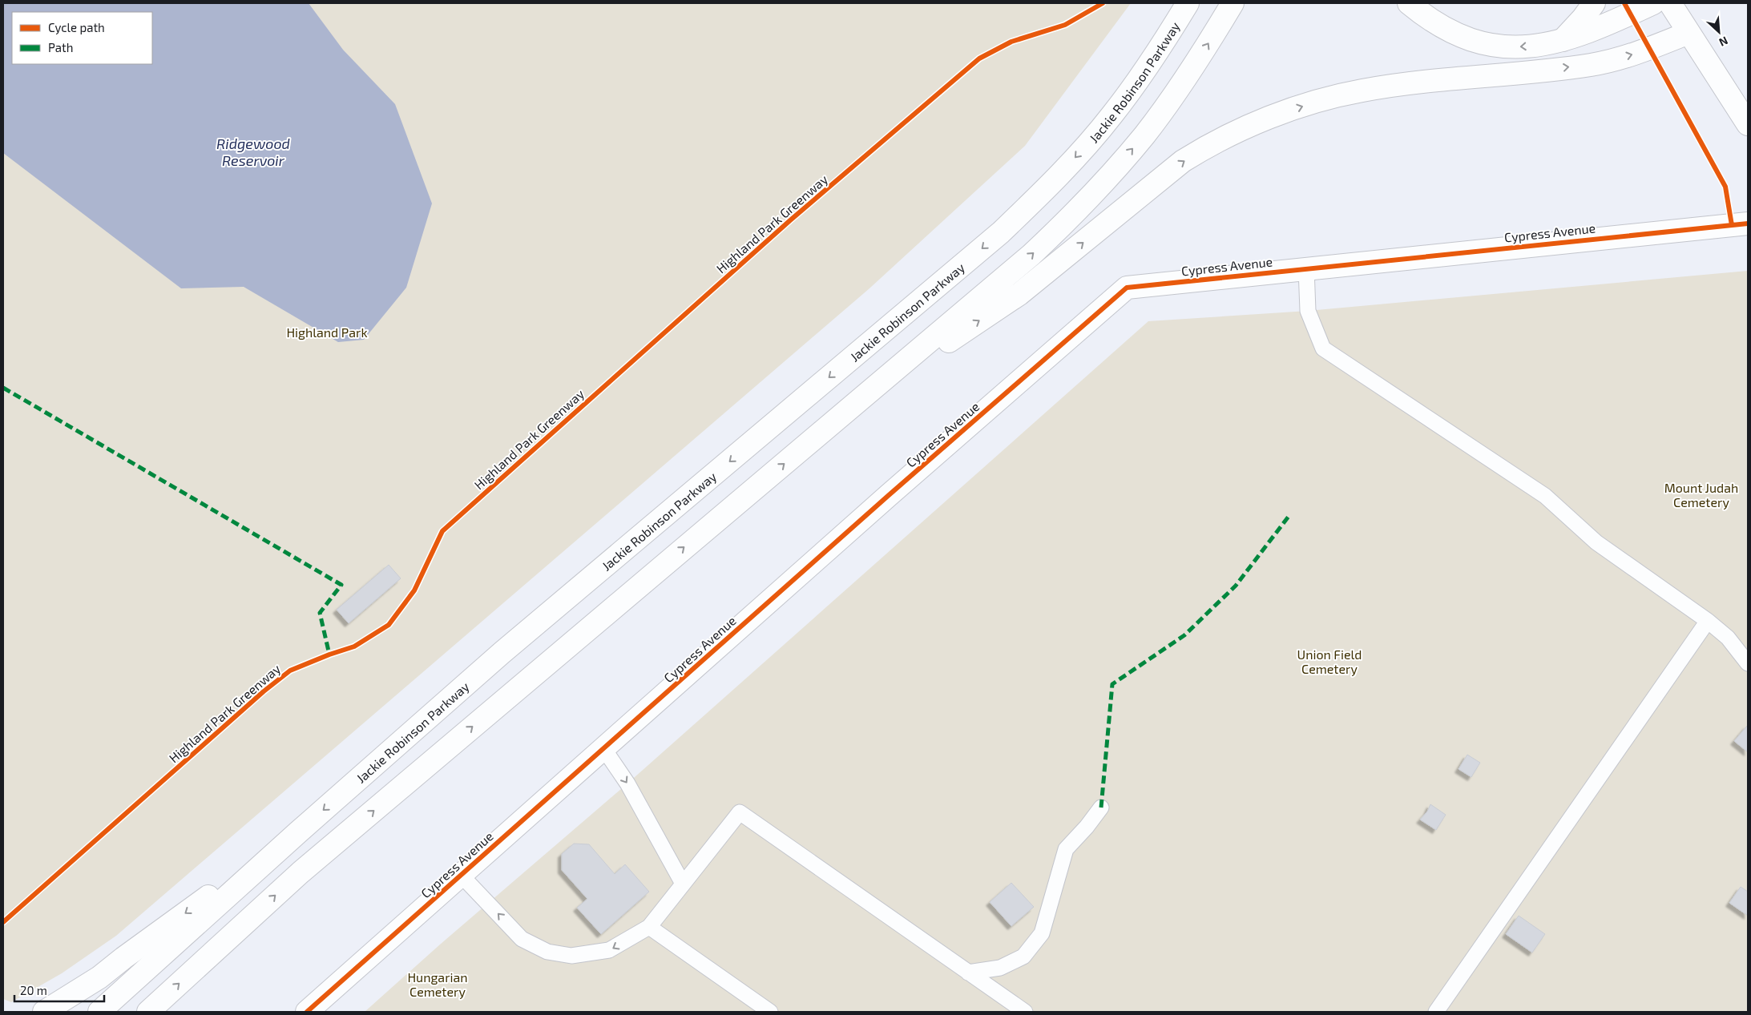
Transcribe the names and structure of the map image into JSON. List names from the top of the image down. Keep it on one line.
{"streets":{"main road":["Jackie Robinson Parkway","Cypress Avenue"],"cycle path":["Highland Park Greenway"]},"water":["Ridgewood Reservoir"],"parks":["Highland Park","Mount Judah Cemetery","Union Field Cemetery","Hungarian Cemetery"],"legend":["Cycle path","Path"],"scale_bar":"20 m","north":"bottom right"}
